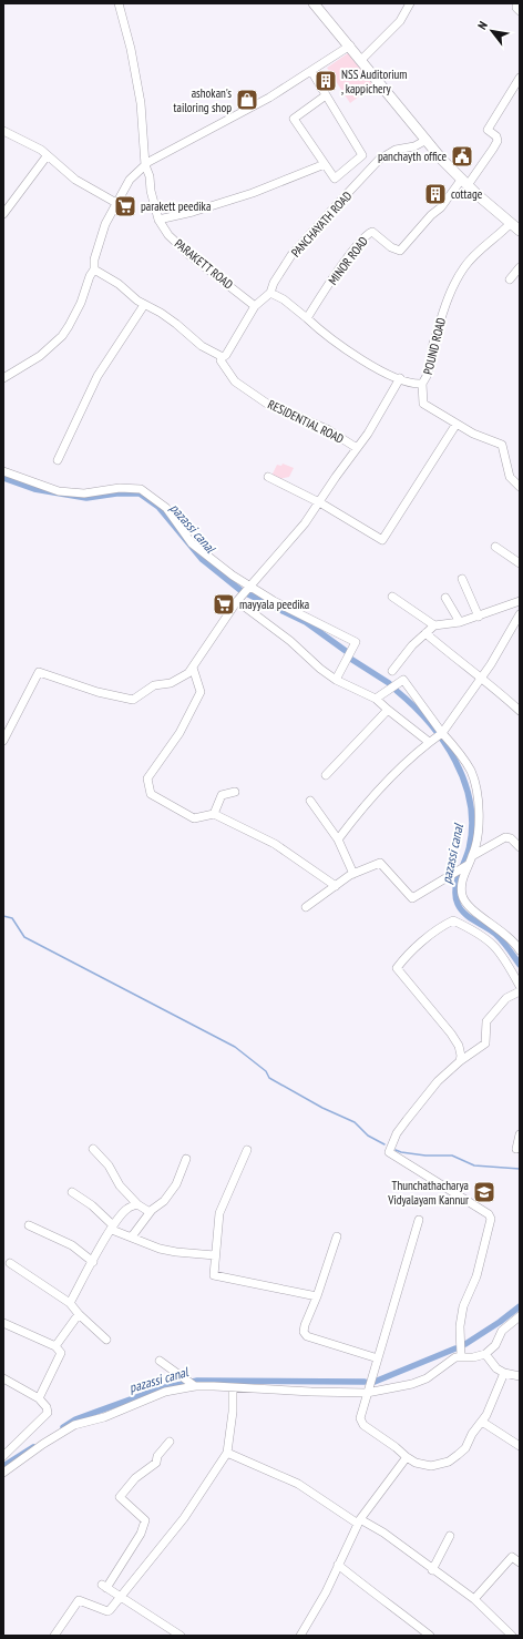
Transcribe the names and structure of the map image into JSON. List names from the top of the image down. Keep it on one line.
{"streets":{"street":["PANCHAYATH ROAD","MINOR ROAD","PARAKETT ROAD","POUND ROAD","RESIDENTIAL ROAD"]},"crossings":[["PANCHAYATH ROAD","PARAKETT ROAD"],["PANCHAYATH ROAD","RESIDENTIAL ROAD"],["MINOR ROAD","POUND ROAD"]],"water":["pazassi canal"],"places":{"building":["NSS Auditorium , kappichery","cottage"],"shop":["ashokan's tailoring shop"],"public building":["panchayth office"],"supermarket":["parakett peedika","mayyala peedika"],"school or university":["Thunchathacharya Vidyalayam Kannur"]},"north":"top left"}
